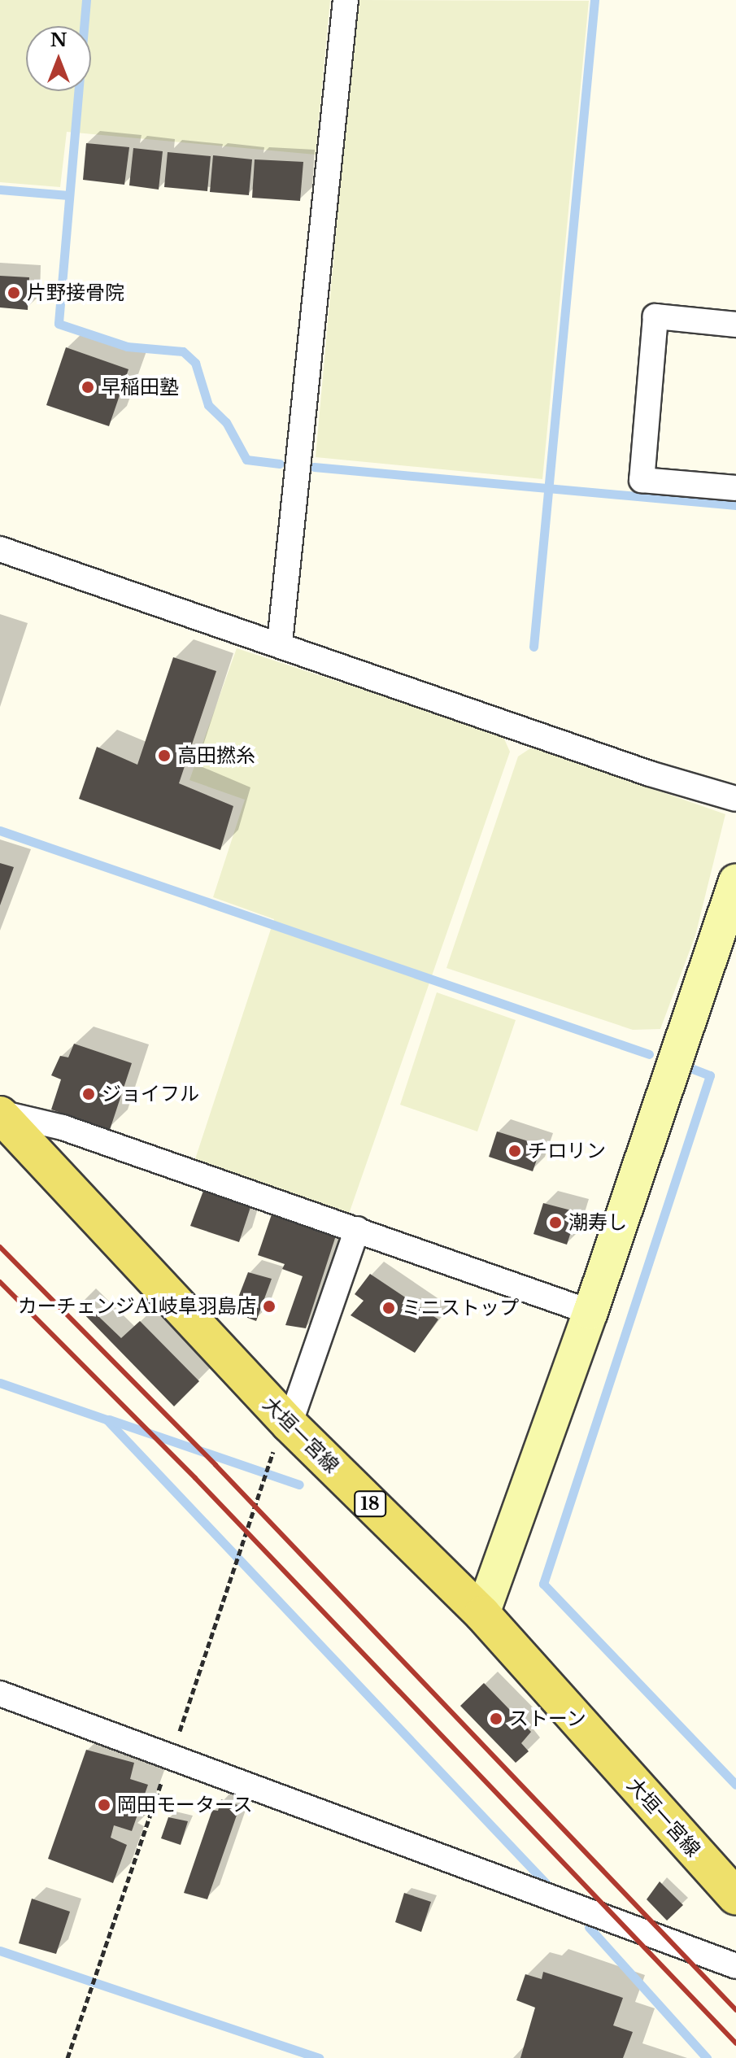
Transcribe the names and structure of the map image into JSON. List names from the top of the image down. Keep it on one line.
{"streets":{"main road":["大垣一宮線","18"]},"places":["片野接骨院","早稲田塾","高田撚糸","ジョイフル","チロリン","潮寿し","カーチェンジA1岐阜羽島店","ミニストップ","ストーン","岡田モータース"],"north":"top"}
